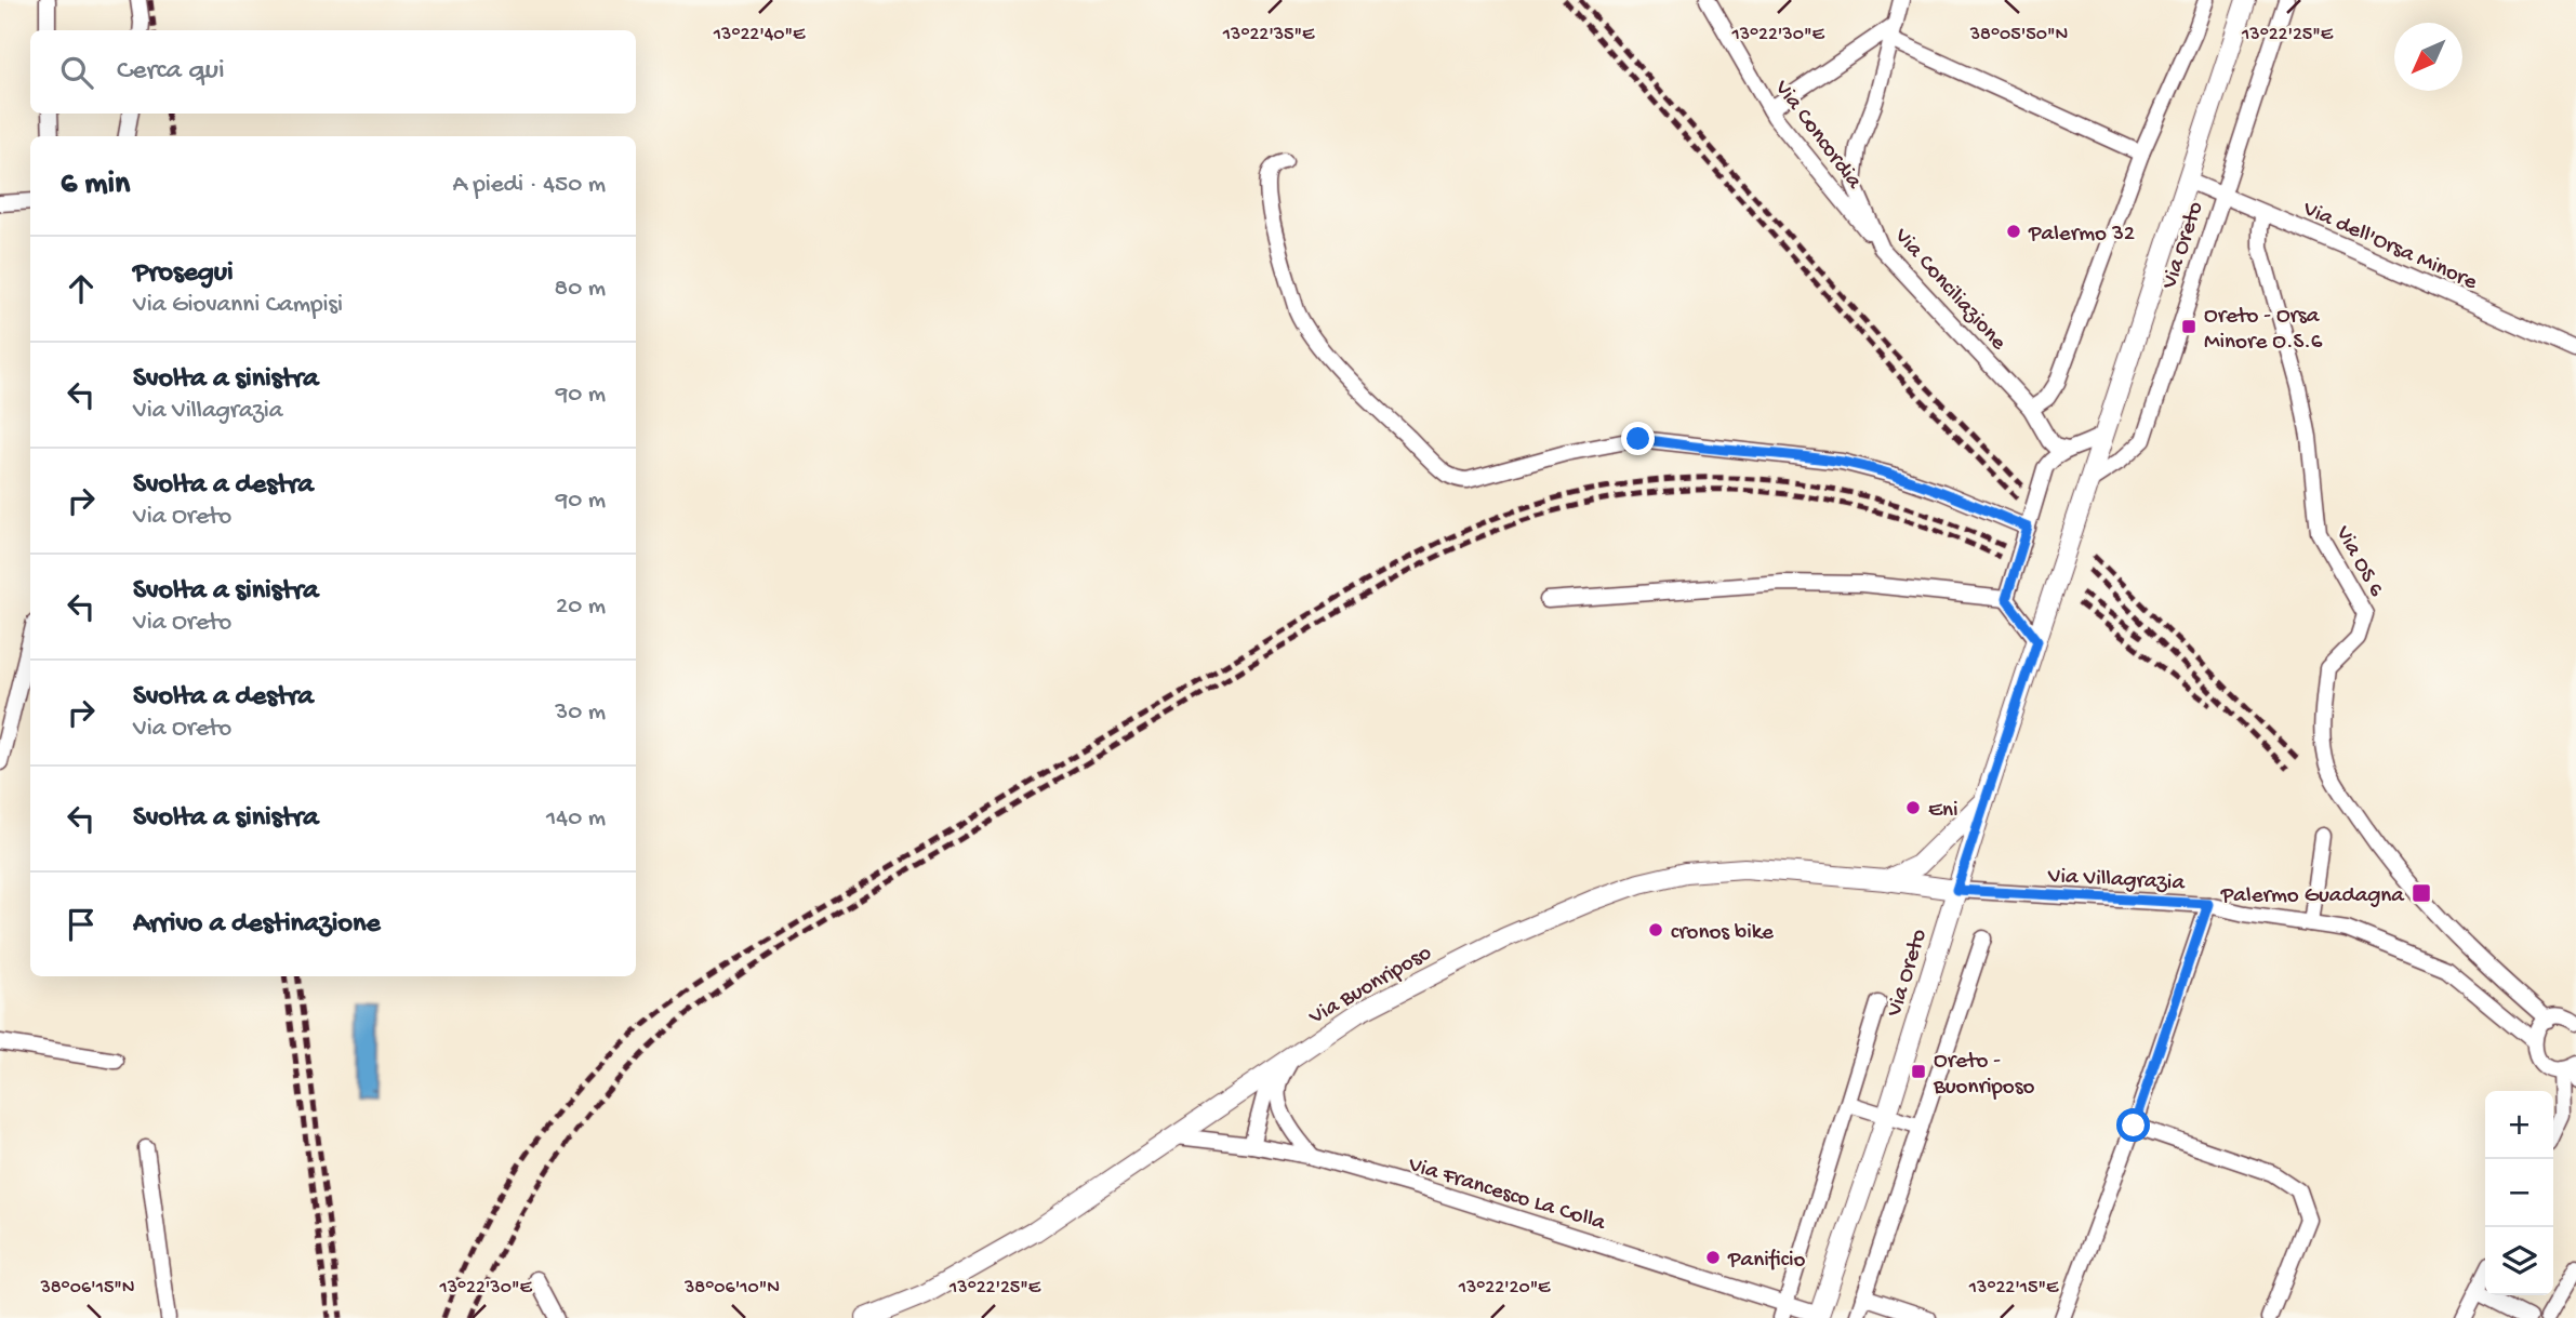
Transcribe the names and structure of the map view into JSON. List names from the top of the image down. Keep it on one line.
{"streets":{"street":["Via Concordia","Via dell'Orsa Minore","Via Oreto","Via Conciliazione","Via OS 6","Via Villagrazia","Via Buonriposo","Via Francesco La Colla"]},"crossings":[["Via Concordia","Via Conciliazione"],["Via dell'Orsa Minore","Via Oreto"],["Via dell'Orsa Minore","Via OS 6"],["Via Oreto","Via Villagrazia"],["Via Oreto","Via Buonriposo"],["Via Oreto","Via Francesco La Colla"],["Via Villagrazia","Via Buonriposo"],["Via Buonriposo","Via Francesco La Colla"]],"places":{"other":["Palermo 32","Eni","cronos bike","Panificio"],"transit":["Oreto - Orsa Minore O.S.6","Palermo Guadagna","Oreto - Buonriposo"]},"north":"bottom left","page":{"search":"Cerca qui","heading":["6 min","A piedi · 450 m"],"list":[["Prosegui","Via Giovanni Campisi","80 m"],["Svolta a sinistra","Via Villagrazia","90 m"],["Svolta a destra","Via Oreto","90 m"],["Svolta a sinistra","Via Oreto","20 m"],["Svolta a destra","Via Oreto","30 m"],["Svolta a sinistra","140 m"],"Arrivo a destinazione"],"map_buttons":["+","−"]},"coordinates":["13°22'40\"E","13°22'35\"E","13°22'30\"E","38°05'50\"N","13°22'25\"E","38°06'15\"N","38°06'10\"N","13°22'20\"E","13°22'15\"E"]}
